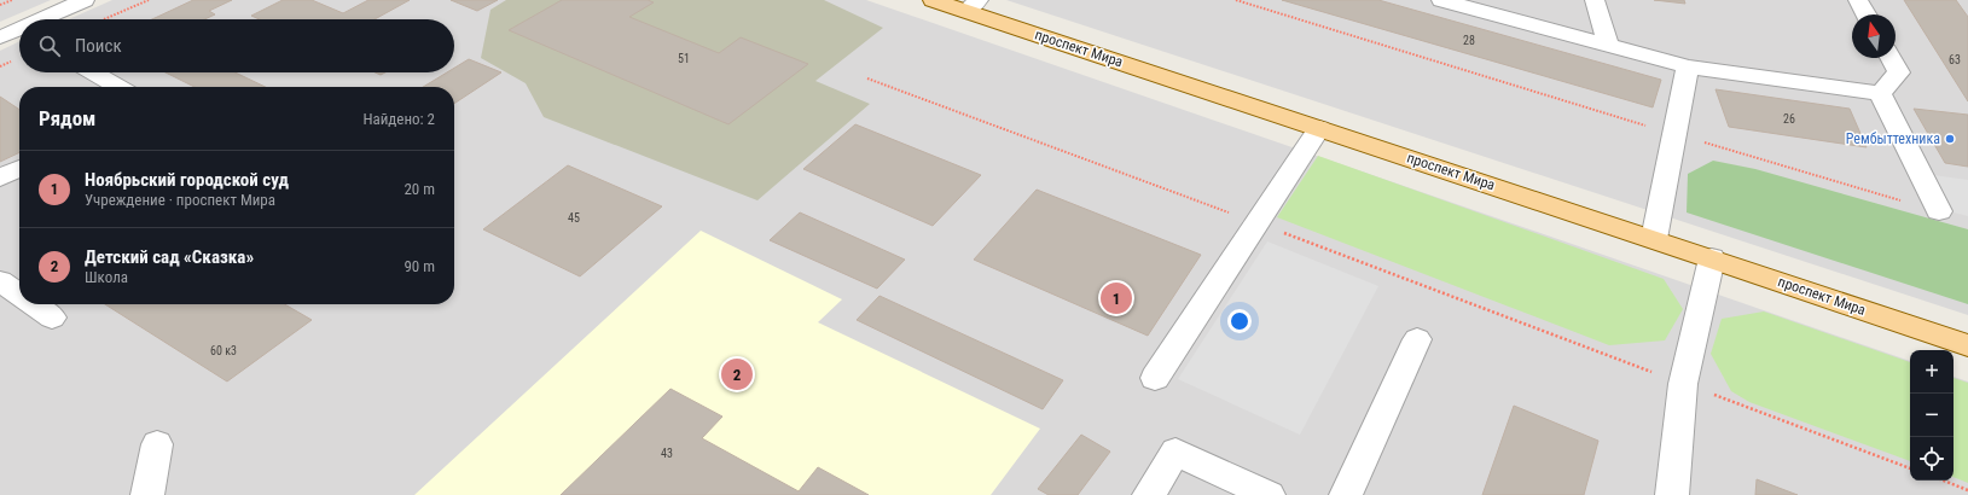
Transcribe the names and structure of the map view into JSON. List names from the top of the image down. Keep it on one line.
{"streets":{"main road":["проспект Мира"]},"places":["Рембыттехника"],"house_numbers":["28","51","63","26","45","60 к3","43"],"north":"top","page":{"search":"Поиск","heading":["Рядом","Найдено: 2"],"list":[{"mark":"1","name":"Ноябрьский городской суд","note":"Учреждение · проспект Мира","value":"20 m"},{"mark":"2","name":"Детский сад «Сказка»","note":"Школа","value":"90 m"}],"pins":["1","2"],"map_buttons":["+","−"]}}
